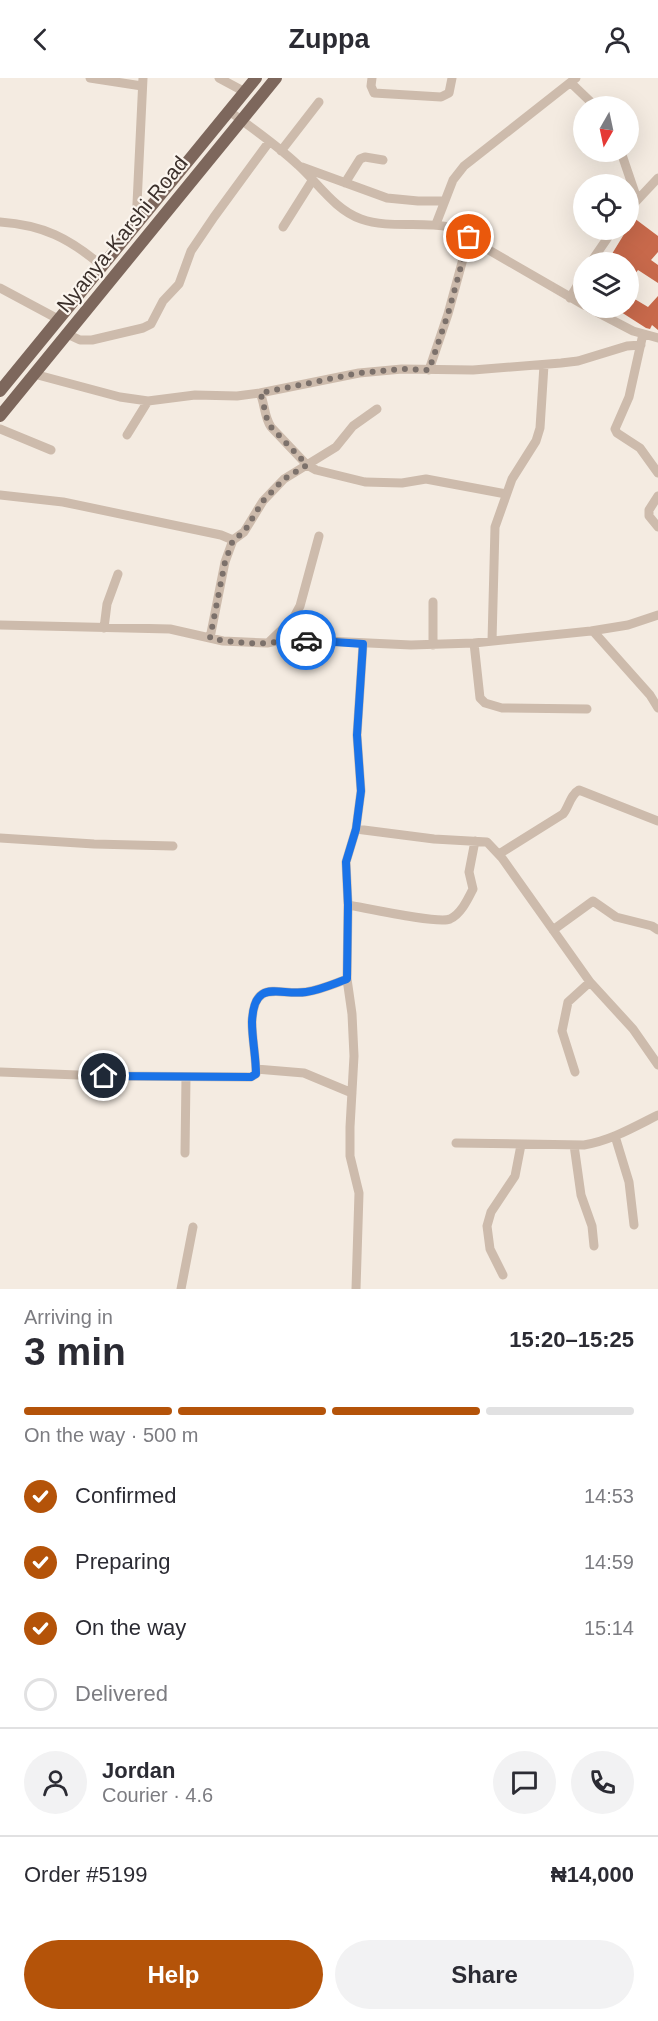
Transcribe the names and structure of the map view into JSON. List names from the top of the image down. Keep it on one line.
{"streets":{"main road":["Nyanya-Karshi Road"]},"north":"bottom","page":{"header":"Zuppa","heading":["3 min","Arriving in","15:20–15:25"],"panel":["Jordan","Courier · 4.6","Order #5199","₦14,000"],"bar":"On the way · 500 m","list":[["Confirmed","14:53"],["Preparing","14:59"],["On the way","15:14"],"Delivered"],"buttons":["Help","Share"]}}
